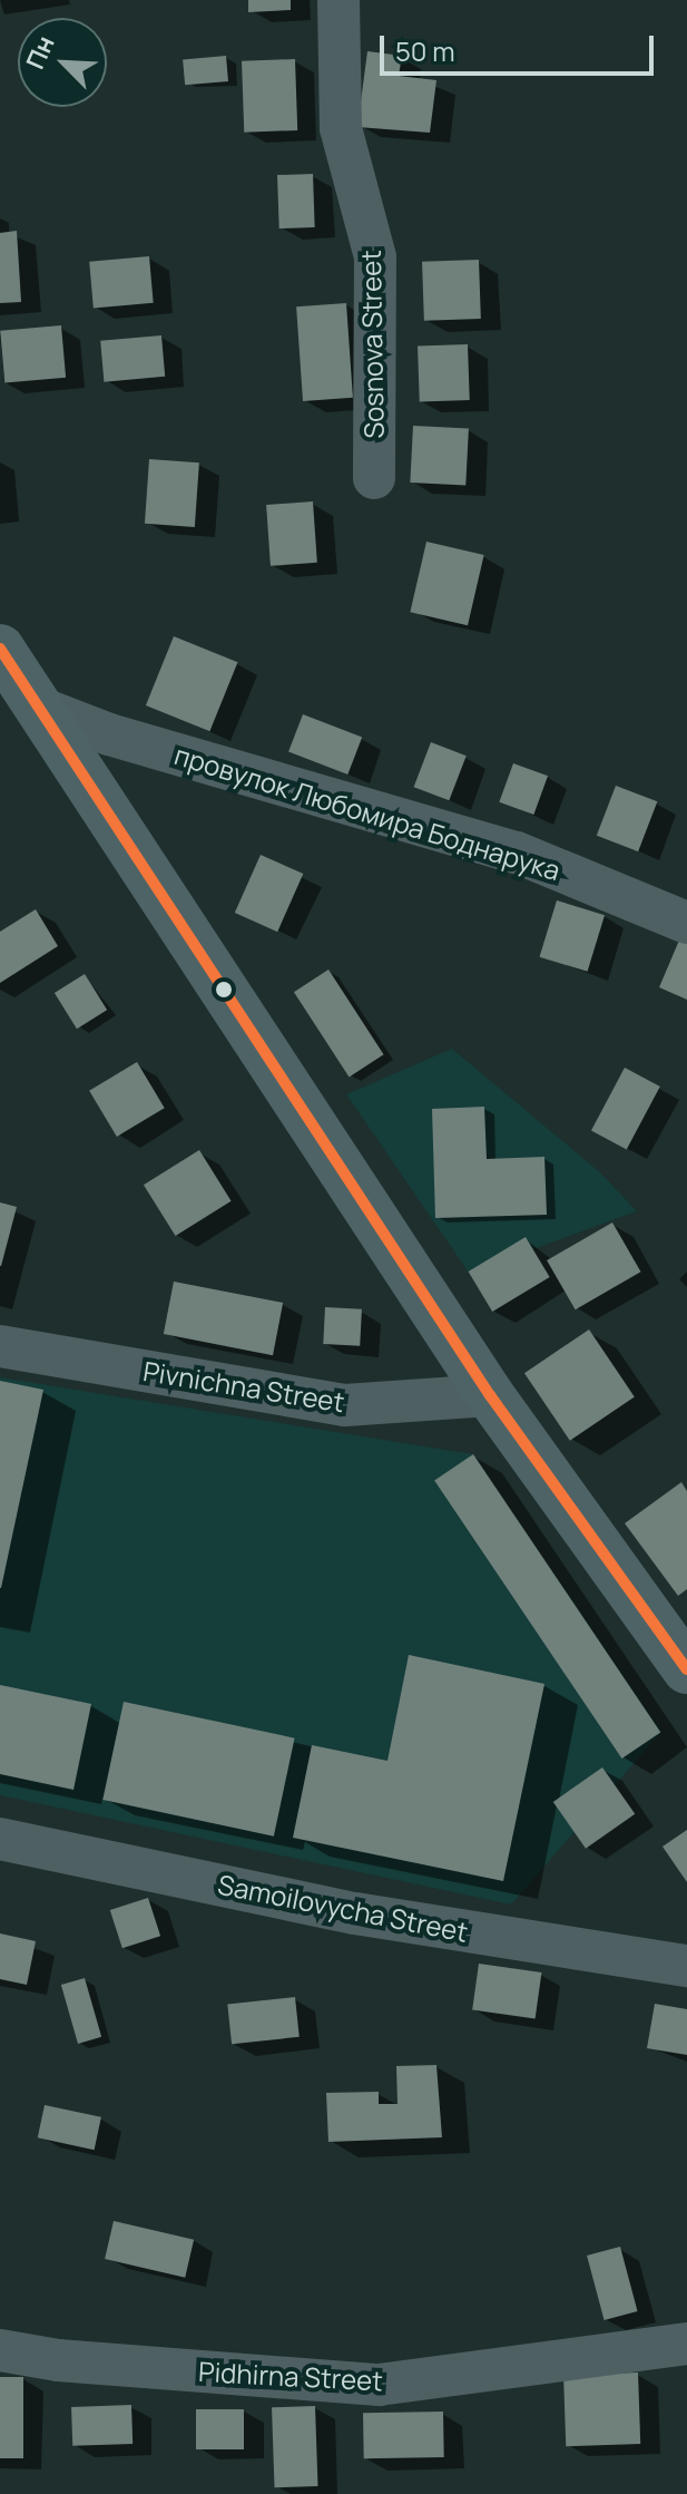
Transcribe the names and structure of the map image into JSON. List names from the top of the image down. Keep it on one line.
{"streets":{"street":["Sosnova Street","провулок Любомира Боднарука","Pivnichna Street","Samoilovycha Street","Pidhirna Street"]},"scale_bar":"50 m","north":"top left"}
